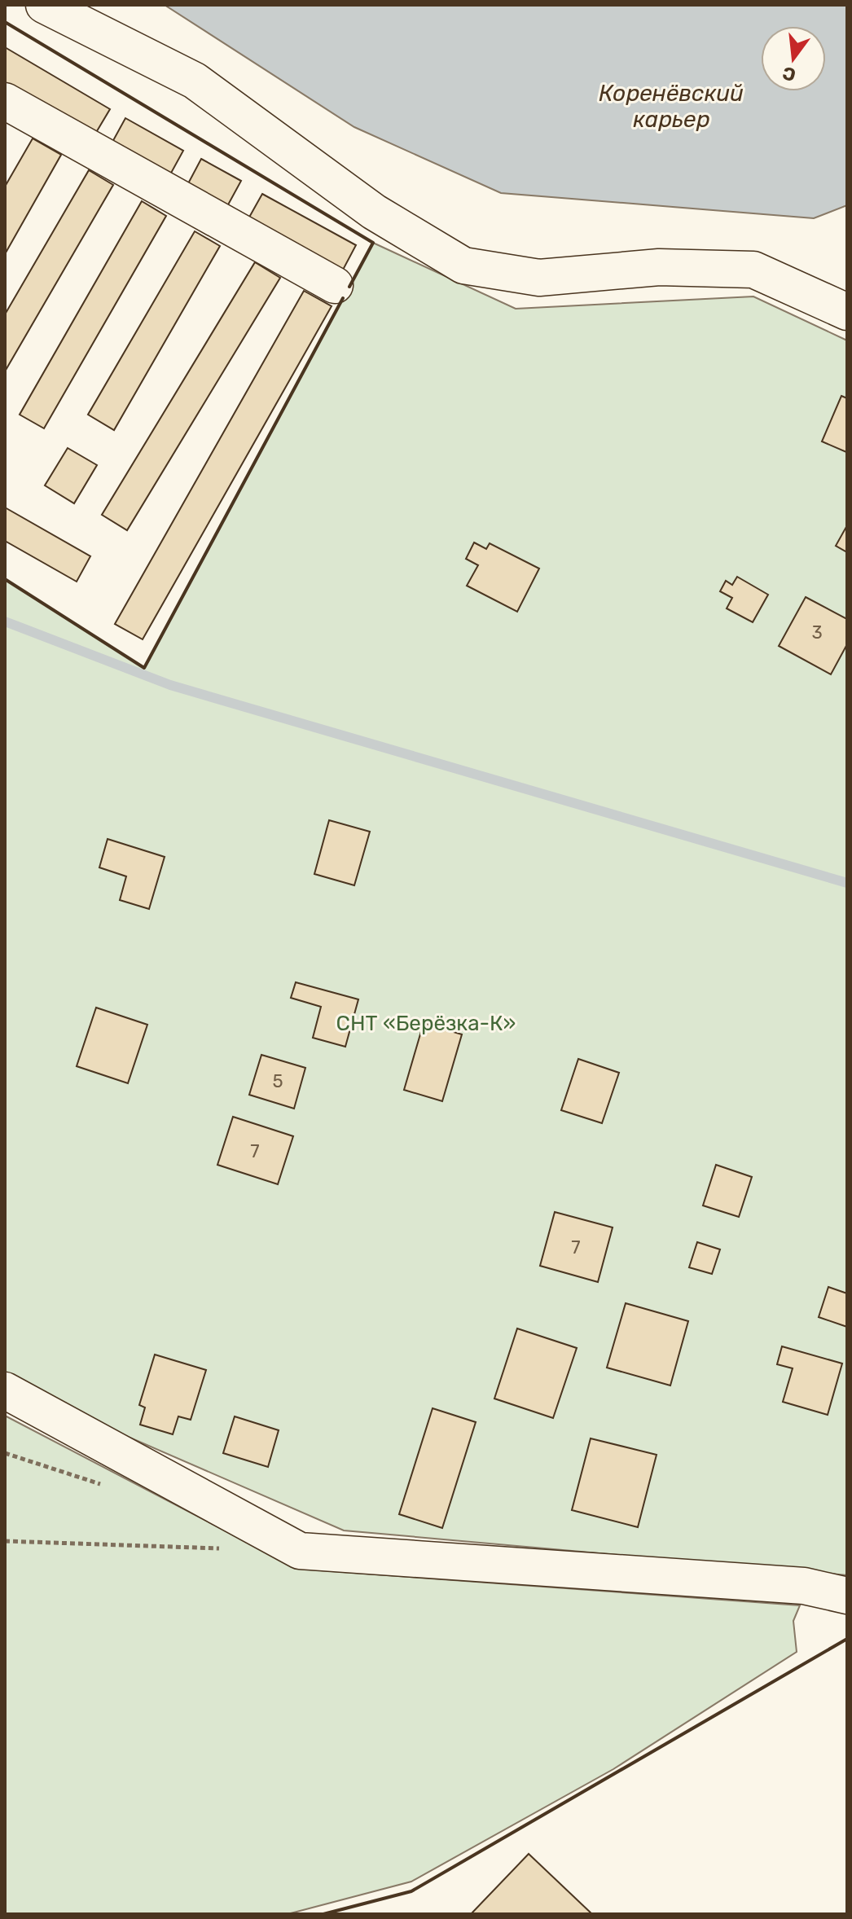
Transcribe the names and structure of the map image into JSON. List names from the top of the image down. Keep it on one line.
{"water":["Коренёвский карьер"],"parks":["СНТ «Берёзка-К»"],"house_numbers":["3","5","7","7"],"north":"bottom"}
